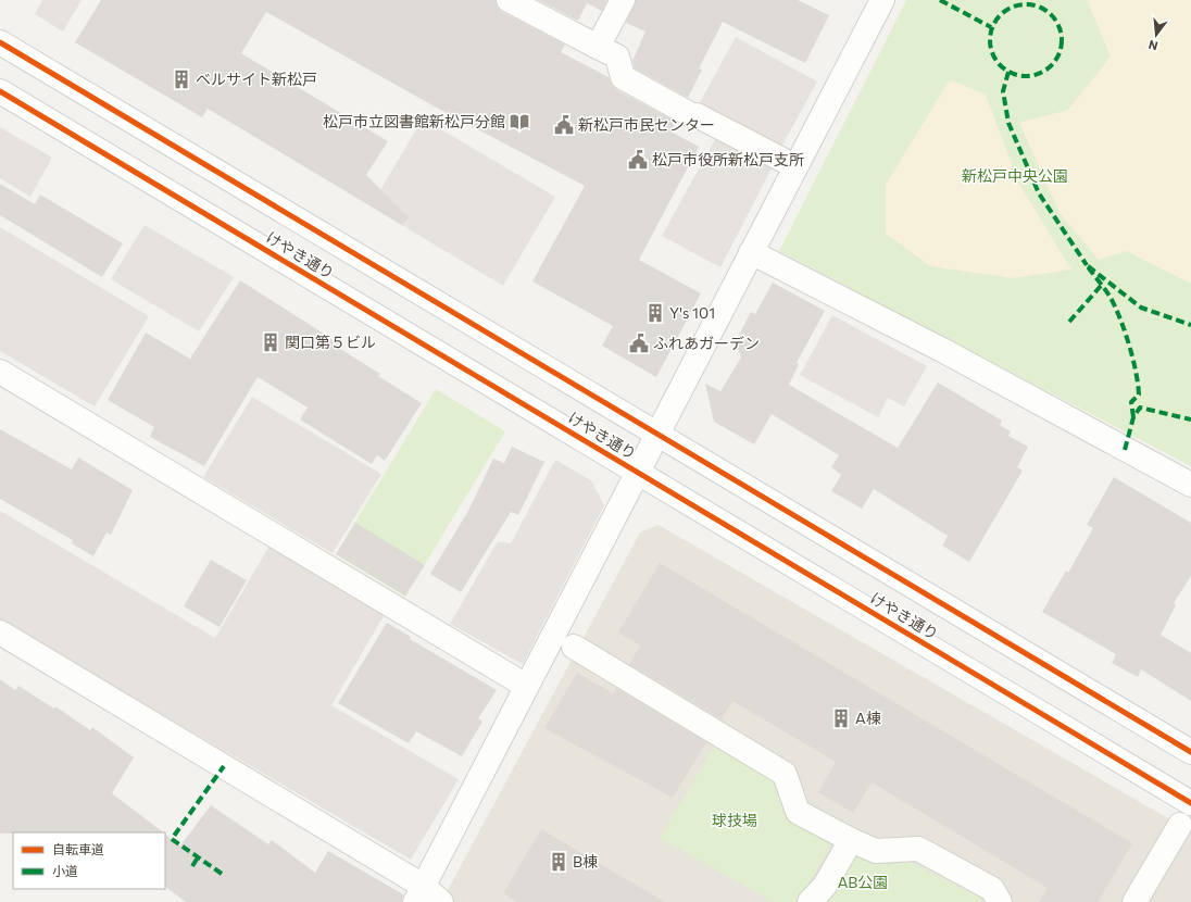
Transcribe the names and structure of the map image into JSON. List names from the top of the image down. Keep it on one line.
{"streets":{"street":["けやき通り"]},"parks":["新松戸中央公園","球技場","AB公園"],"places":{"building":["ベルサイト新松戸","Y's 101","関口第５ビル","A棟","B棟"],"library":["松戸市立図書館新松戸分館"],"public building":["新松戸市民センター","松戸市役所新松戸支所","ふれあガーデン"]},"legend":["自転車道","小道"],"north":"bottom"}
